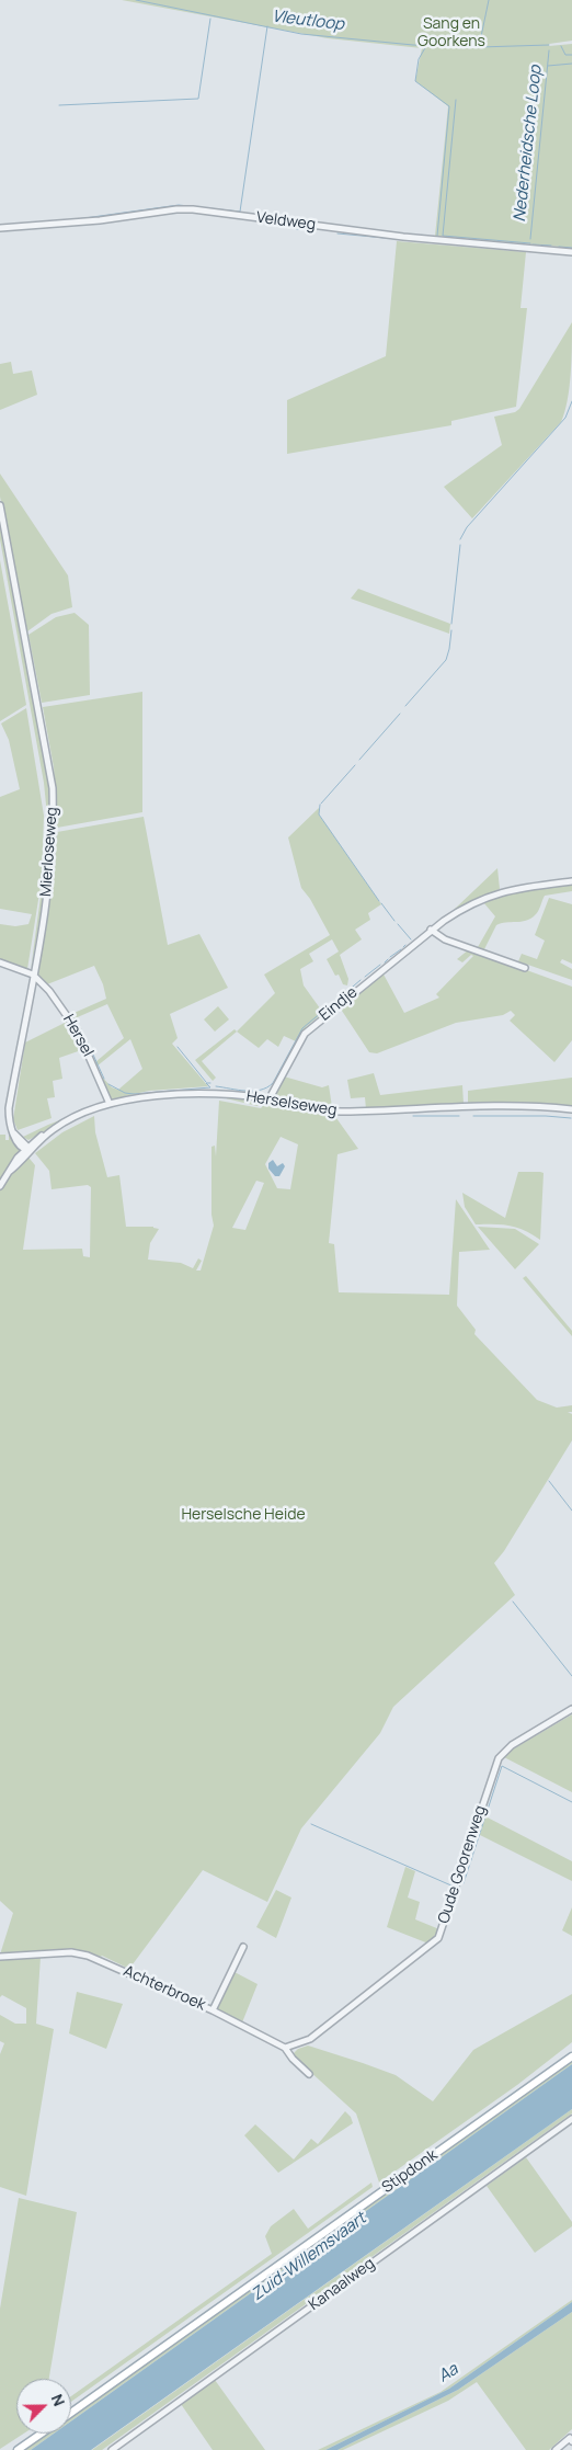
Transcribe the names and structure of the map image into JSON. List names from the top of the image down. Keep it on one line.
{"streets":{"main road":["Stipdonk"],"street":["Veldweg","Mierloseweg","Eindje","Hersel","Herselseweg","Oude Goorenweg","Achterbroek","Kanaalweg"]},"crossings":[["Mierloseweg","Hersel"],["Mierloseweg","Herselseweg"],["Eindje","Herselseweg"],["Hersel","Herselseweg"],["Oude Goorenweg","Achterbroek"]],"water":["Vleutloop","Nederheidsche Loop","Zuid-Willemsvaart","Aa"],"parks":["Sang en Goorkens","Herselsche Heide"],"north":"top right"}
